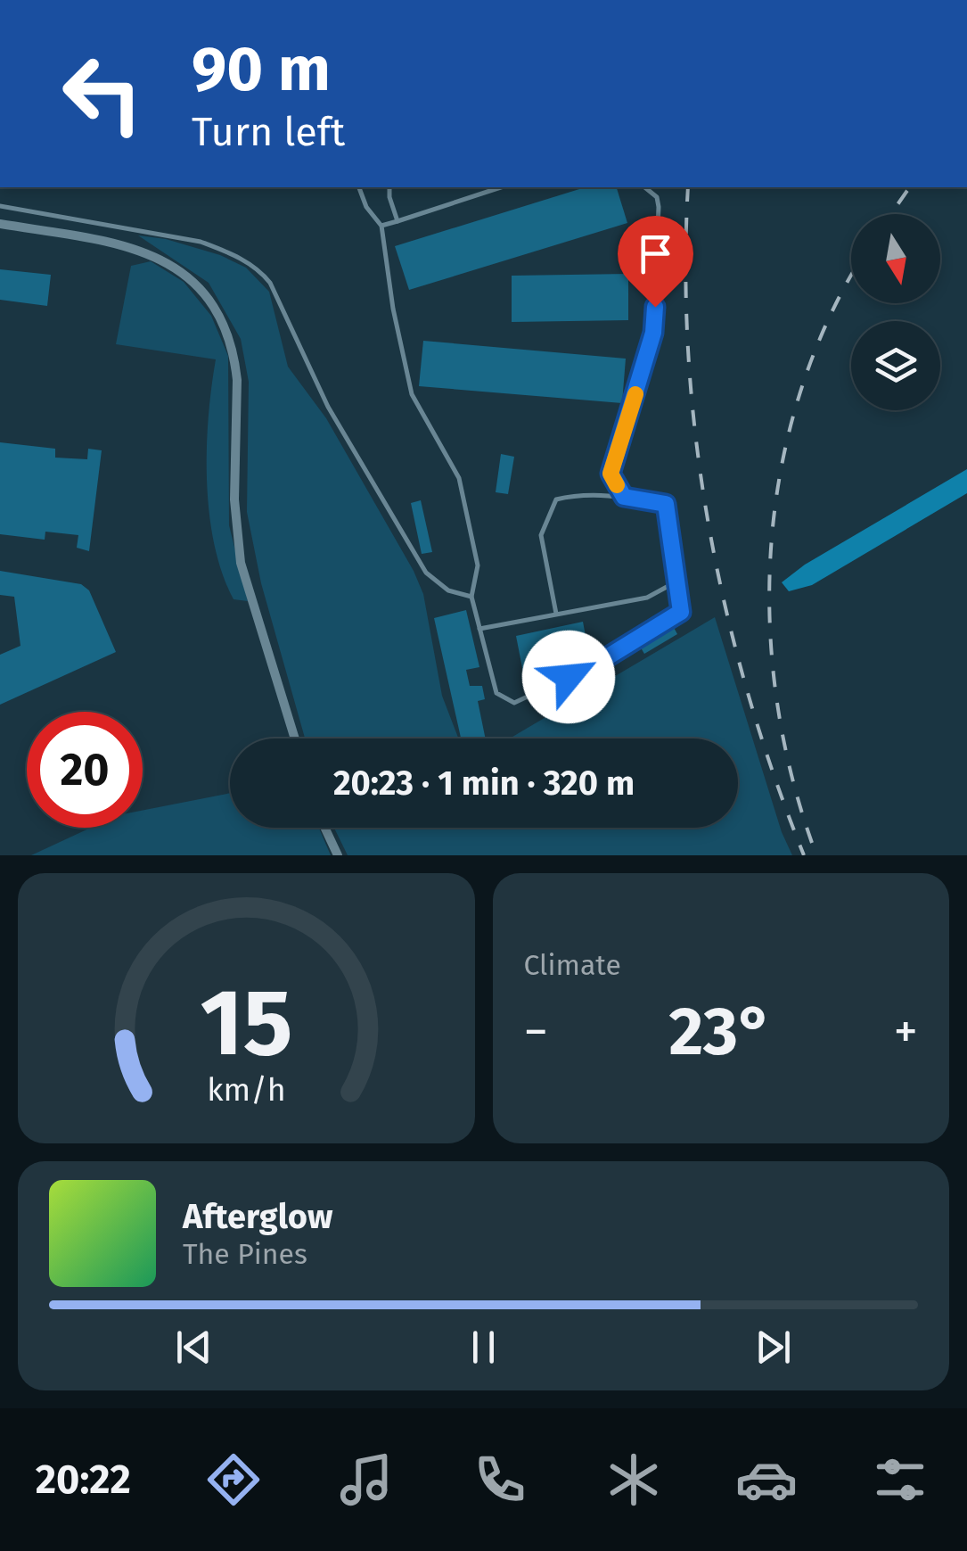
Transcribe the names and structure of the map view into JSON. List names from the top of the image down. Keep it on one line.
{"north":"bottom","page":{"turn":["90 m","Turn left"],"limit":"20","trip":"20:23 · 1 min · 320 m","tile":"Climate","heat":["−","23°","+"],"song":["Afterglow","The Pines"],"tabs":"20:22","gauge":["15","km/h"]}}
